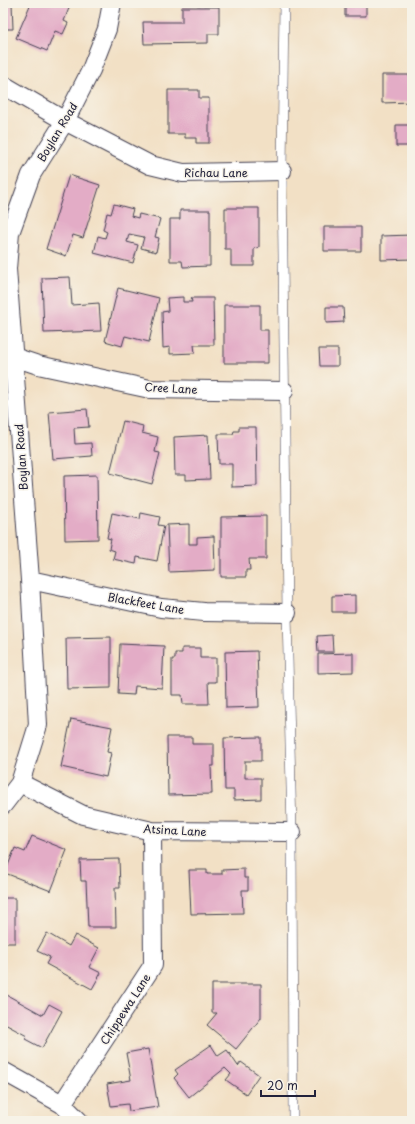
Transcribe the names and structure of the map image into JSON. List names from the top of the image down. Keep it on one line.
{"streets":{"street":["Boylan Road","Richau Lane","Cree Lane","Blackfeet Lane","Atsina Lane","Chippewa Lane"]},"crossings":[["Boylan Road","Richau Lane"],["Boylan Road","Cree Lane"],["Boylan Road","Blackfeet Lane"],["Boylan Road","Atsina Lane"],["Atsina Lane","Chippewa Lane"]],"scale_bar":"20 m"}
